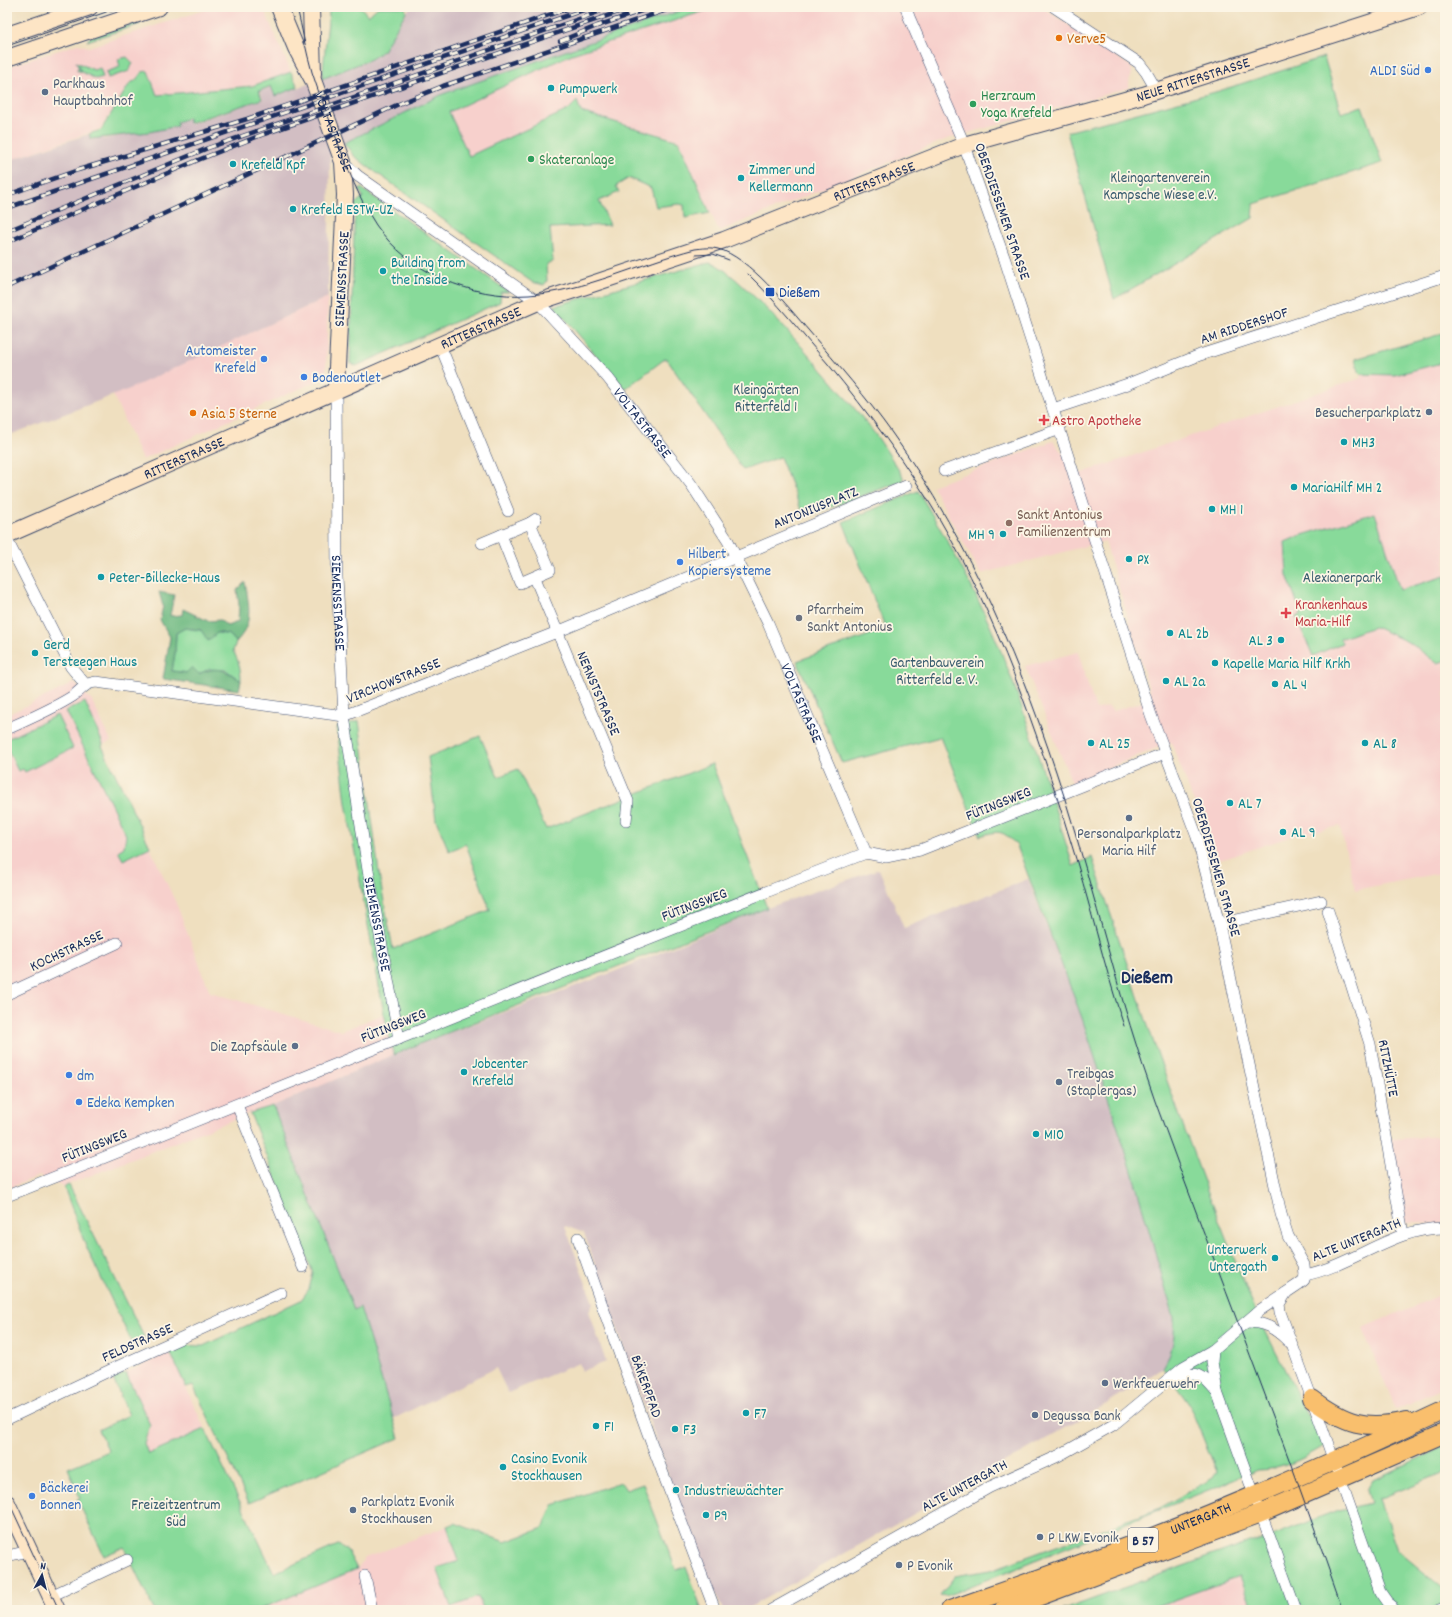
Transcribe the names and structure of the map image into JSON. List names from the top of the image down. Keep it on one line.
{"streets":{"main road":["NEUE RITTERSTRASSE","VOLTASTRASSE","RITTERSTRASSE","SIEMENSSTRASSE","UNTERGATH","B 57"],"street":["OBERDIESSEMER STRASSE","AM RIDDERSHOF","ANTONIUSPLATZ","VIRCHOWSTRASSE","NERNSTSTRASSE","FÜTINGSWEG","KOCHSTRASSE","RITZHÜTTE","ALTE UNTERGATH","FELDSTRASSE","BÄKERPFAD"]},"crossings":[["NEUE RITTERSTRASSE","RITTERSTRASSE"],["NEUE RITTERSTRASSE","OBERDIESSEMER STRASSE"],["VOLTASTRASSE","RITTERSTRASSE"],["VOLTASTRASSE","SIEMENSSTRASSE"],["VOLTASTRASSE","ANTONIUSPLATZ"],["VOLTASTRASSE","VIRCHOWSTRASSE"],["VOLTASTRASSE","FÜTINGSWEG"],["RITTERSTRASSE","OBERDIESSEMER STRASSE"],["RITTERSTRASSE","SIEMENSSTRASSE"],["OBERDIESSEMER STRASSE","AM RIDDERSHOF"],["OBERDIESSEMER STRASSE","FÜTINGSWEG"],["OBERDIESSEMER STRASSE","ALTE UNTERGATH"],["SIEMENSSTRASSE","VIRCHOWSTRASSE"],["SIEMENSSTRASSE","FÜTINGSWEG"],["ANTONIUSPLATZ","VIRCHOWSTRASSE"],["VIRCHOWSTRASSE","NERNSTSTRASSE"],["RITZHÜTTE","ALTE UNTERGATH"],["ALTE UNTERGATH","UNTERGATH"]],"districts":["Dießem"],"parks":["Kleingartenverein Kampsche Wiese e.V.","Kleingärten Ritterfeld 1","Alexianerpark","Gartenbauverein Ritterfeld e. V.","Freizeitzentrum Süd"],"places":{"other":["Verve5","ALDI Süd","Pumpwerk","Parkhaus Hauptbahnhof","Herzraum Yoga Krefeld","Skateranlage","Krefeld Kpf","Zimmer und Kellermann","Krefeld ESTW-UZ","Building from the Inside","Automeister Krefeld","Bodenoutlet","Besucherparkplatz","Asia 5 Sterne","MH3","MariaHilf MH 2","MH 1","Sankt Antonius Familienzentrum","MH 9","PX","Hilbert Kopiersysteme","Peter-Billecke-Haus","Pfarrheim Sankt Antonius","AL 2b","AL 3","Gerd Tersteegen Haus","Kapelle Maria Hilf Krkh","AL 2a","AL 4","AL 25","AL 8","AL 7","Personalparkplatz Maria Hilf","AL 9","Die Zapfsäule","Jobcenter Krefeld","dm","Treibgas (Staplergas)","Edeka Kempken","M10","Unterwerk Untergath","Werkfeuerwehr","F7","Degussa Bank","F1","F3","Casino Evonik Stockhausen","Industriewächter","Bäckerei Bonnen","Parkplatz Evonik Stockhausen","P9","P LKW Evonik","P Evonik"],"transit":["Dießem"],"health":["Astro Apotheke","Krankenhaus Maria-Hilf"]},"north":"top"}
